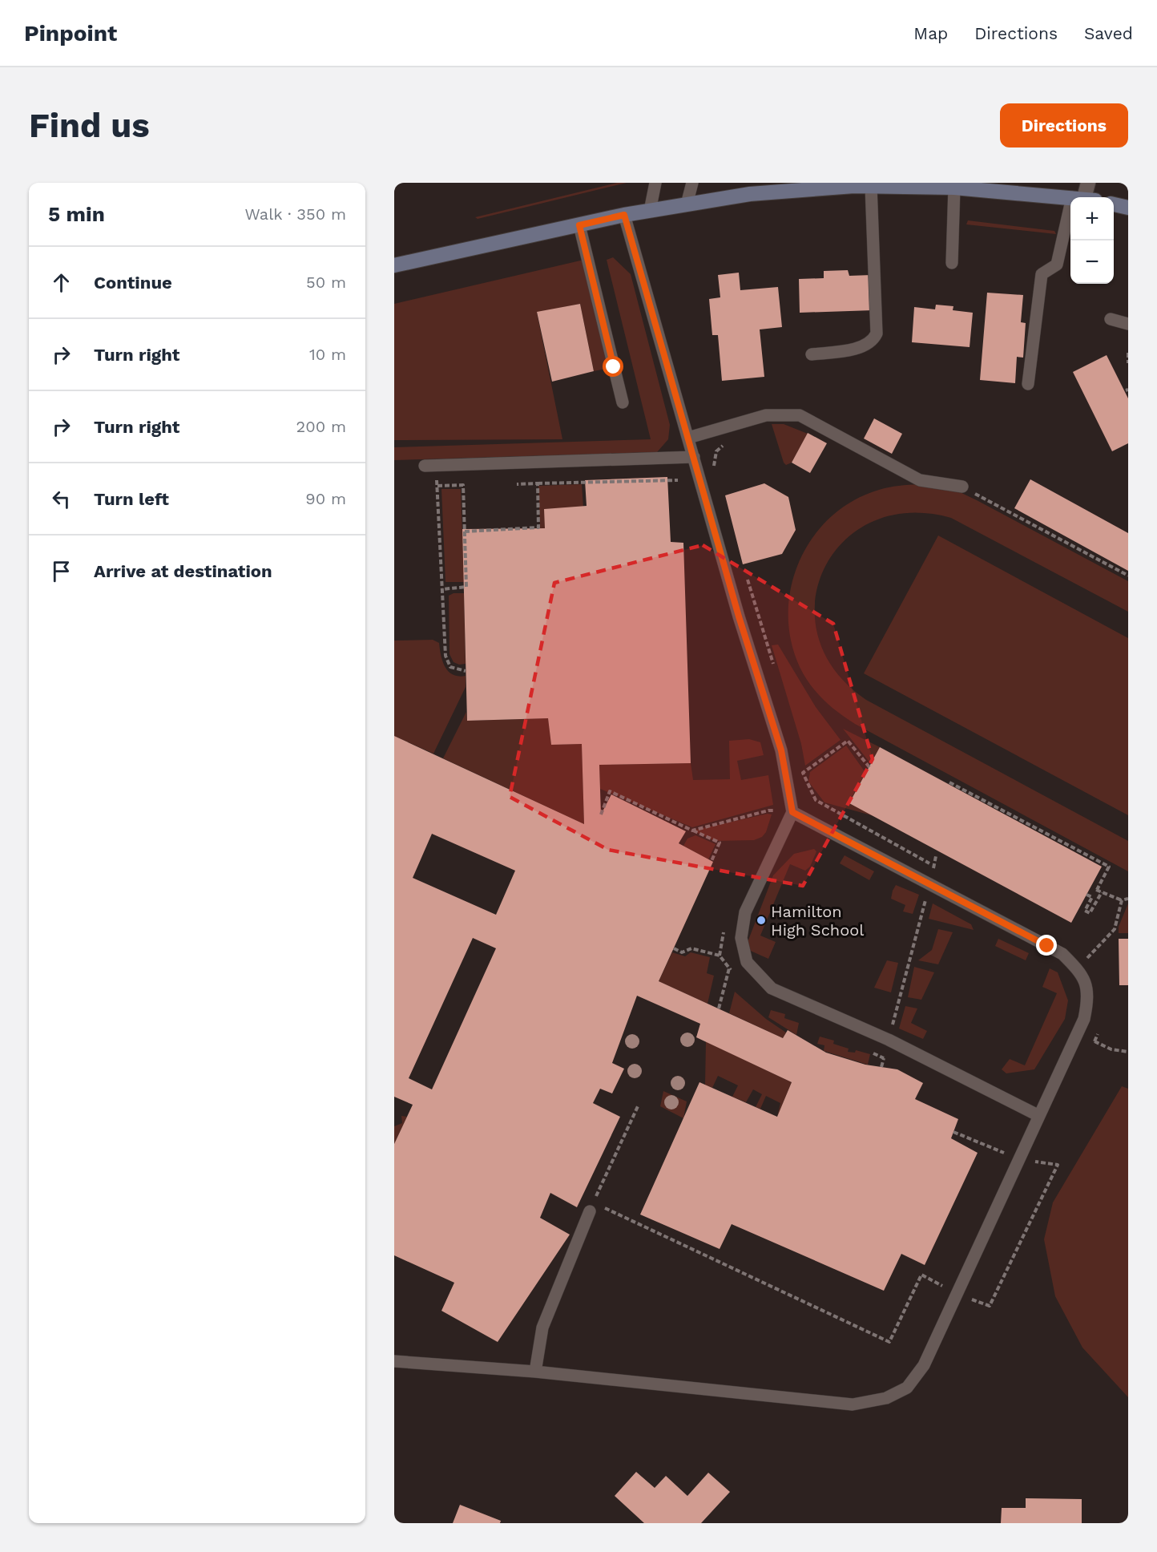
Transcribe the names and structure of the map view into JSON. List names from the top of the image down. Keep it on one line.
{"places":["Hamilton High School"],"page":{"header":"Pinpoint","nav":["Map","Directions","Saved"],"buttons":"Directions","title":"Find us","heading":["5 min","Walk · 350 m"],"map_buttons":["+","−"],"list":[["Continue","50 m"],["Turn right","10 m"],["Turn right","200 m"],["Turn left","90 m"],"Arrive at destination"]}}
